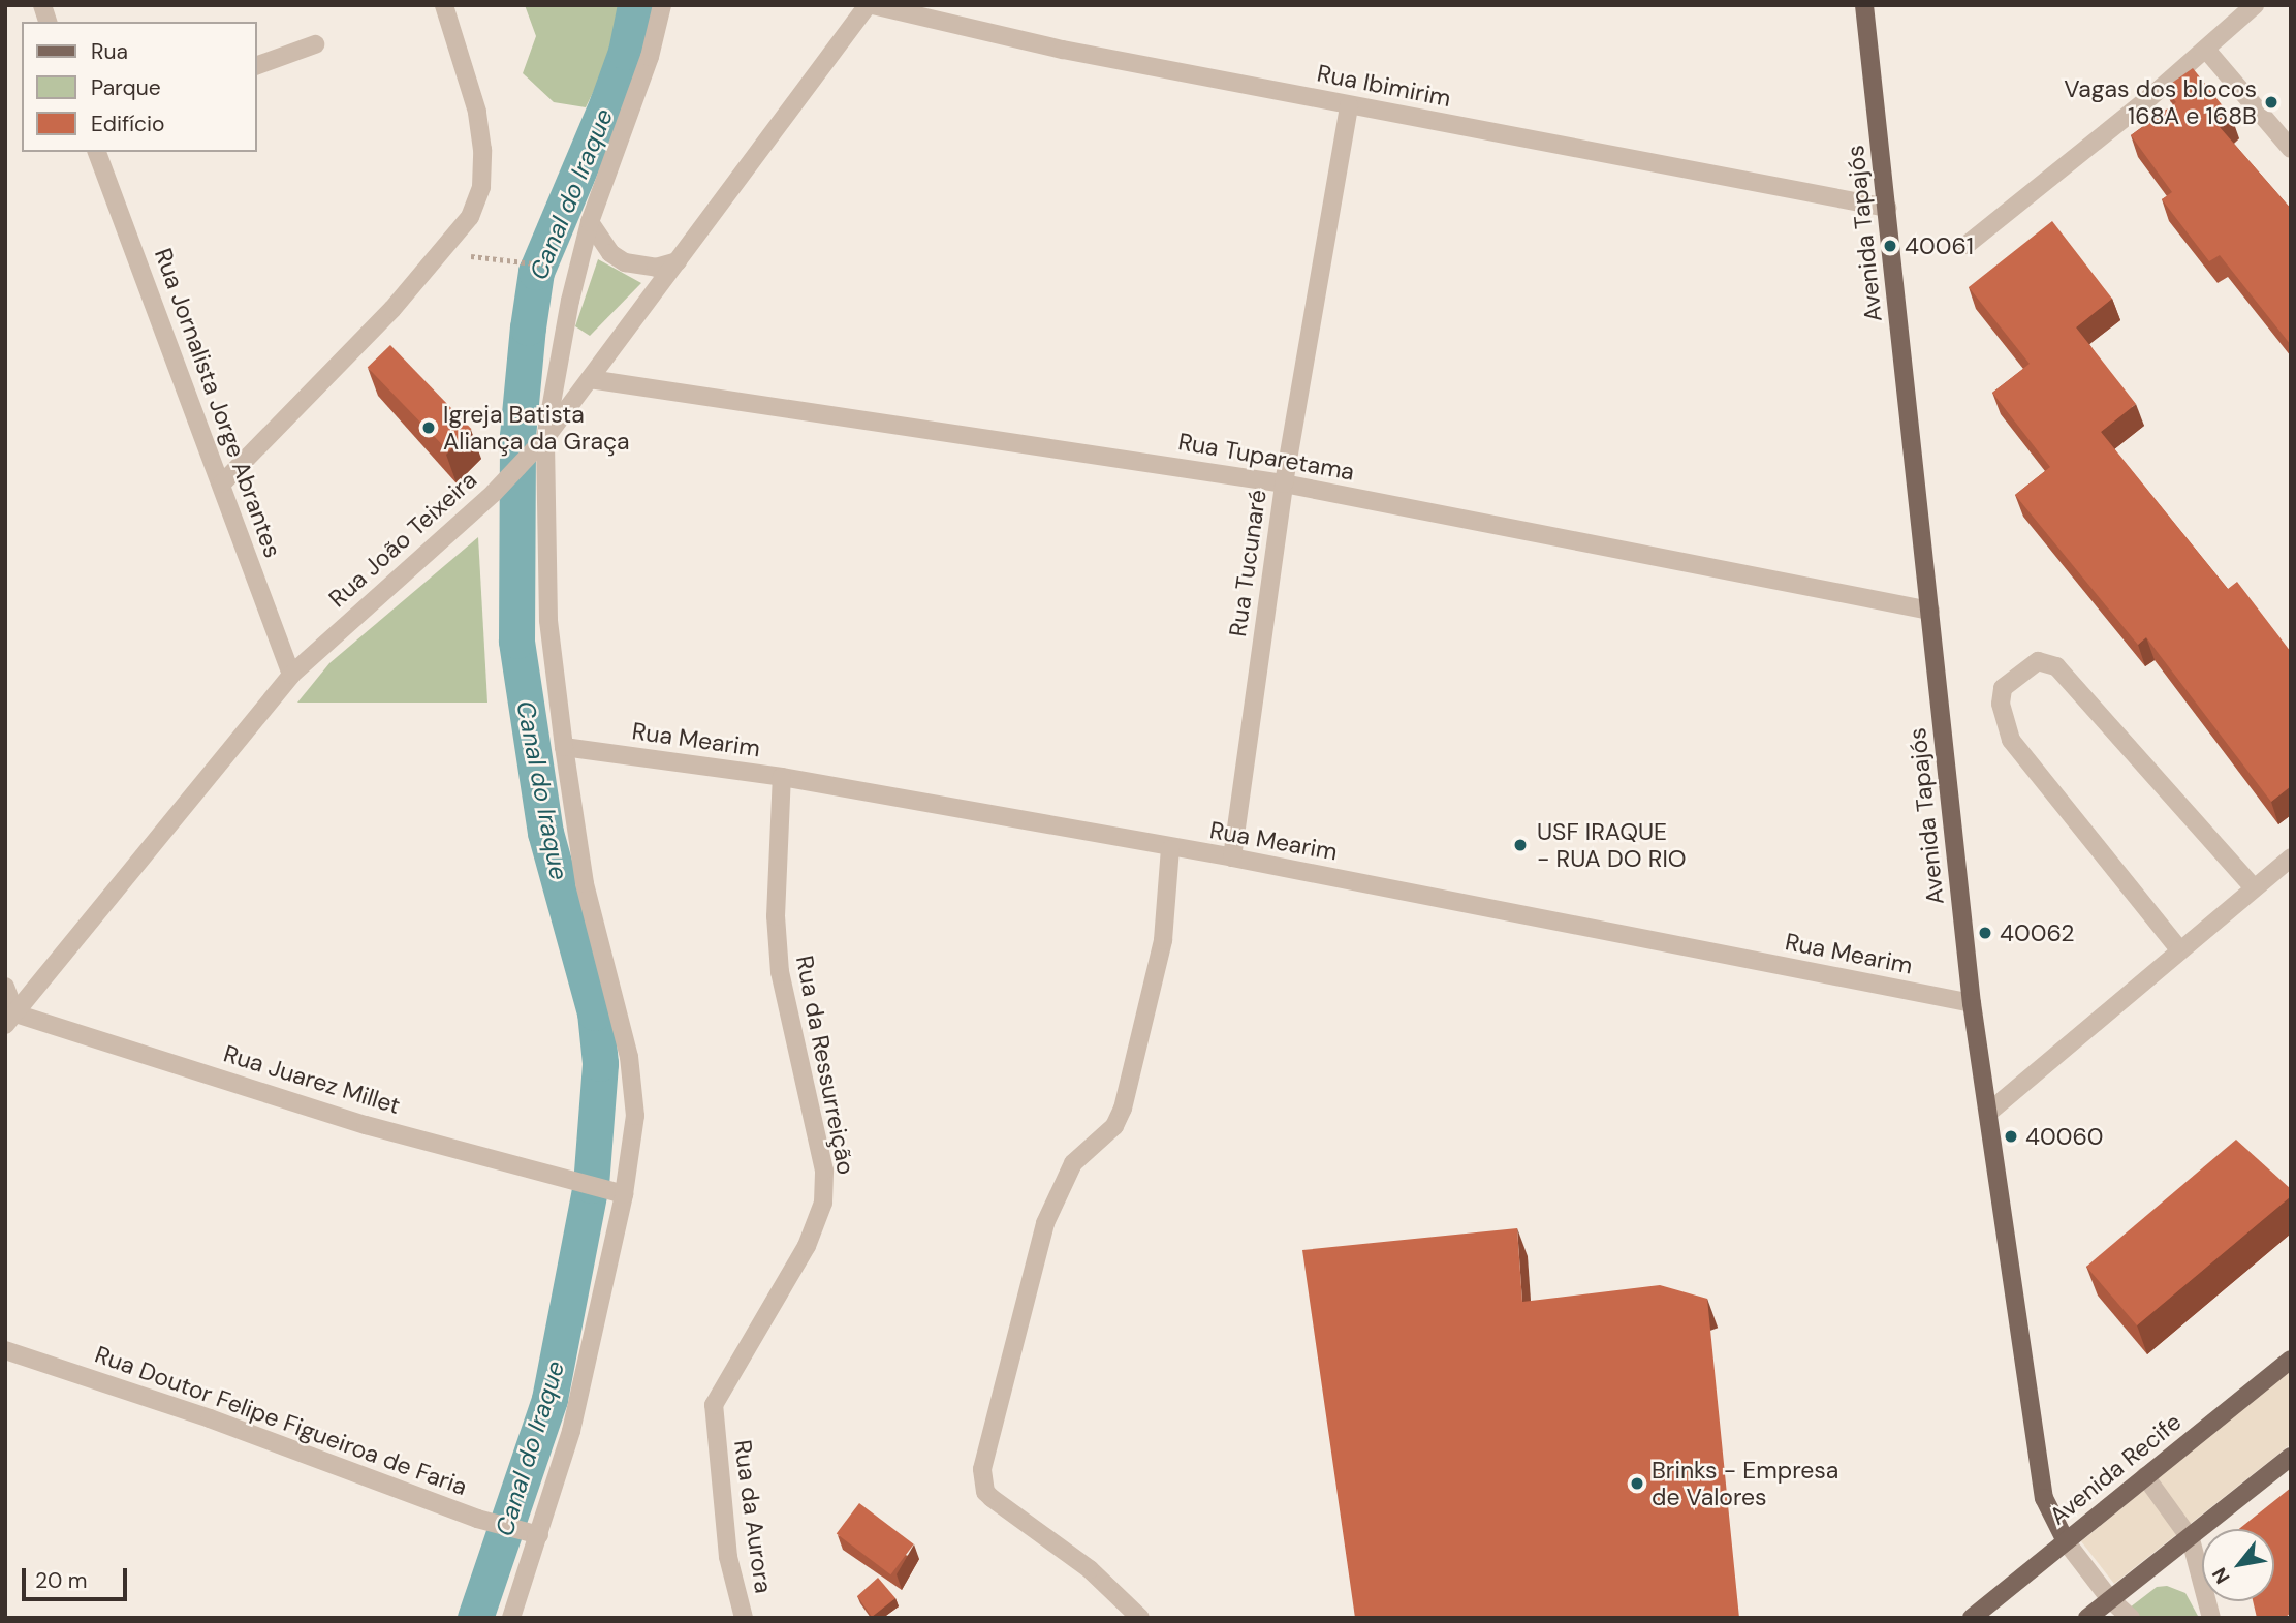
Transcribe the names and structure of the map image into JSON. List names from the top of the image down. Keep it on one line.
{"streets":{"main road":["Avenida Tapajós","Avenida Recife"],"street":["Rua Ibimirim","Rua Jornalista Jorge Abrantes","Rua Tuparetama","Rua João Teixeira","Rua Tucunaré","Rua Mearim","Rua da Ressurreição","Rua Juarez Millet","Rua Doutor Felipe Figueiroa de Faria","Rua da Aurora"]},"crossings":[["Rua Ibimirim","Avenida Tapajós"],["Rua Ibimirim","Rua Tucunaré"],["Avenida Tapajós","Rua Tuparetama"],["Avenida Tapajós","Rua Mearim"],["Avenida Tapajós","Avenida Recife"],["Rua Jornalista Jorge Abrantes","Rua João Teixeira"],["Rua Tuparetama","Rua João Teixeira"],["Rua Tuparetama","Rua Tucunaré"],["Rua João Teixeira","Rua Juarez Millet"],["Rua Tucunaré","Rua Mearim"],["Rua Mearim","Rua da Ressurreição"],["Rua da Ressurreição","Rua da Aurora"]],"water":["Canal do Iraque"],"places":["Vagas dos blocos 168A e 168B","40061","Igreja Batista Aliança da Graça","USF IRAQUE - RUA DO RIO","40062","40060","Brinks - Empresa de Valores"],"legend":["Rua","Parque","Edifício"],"scale_bar":"20 m","north":"bottom left"}
